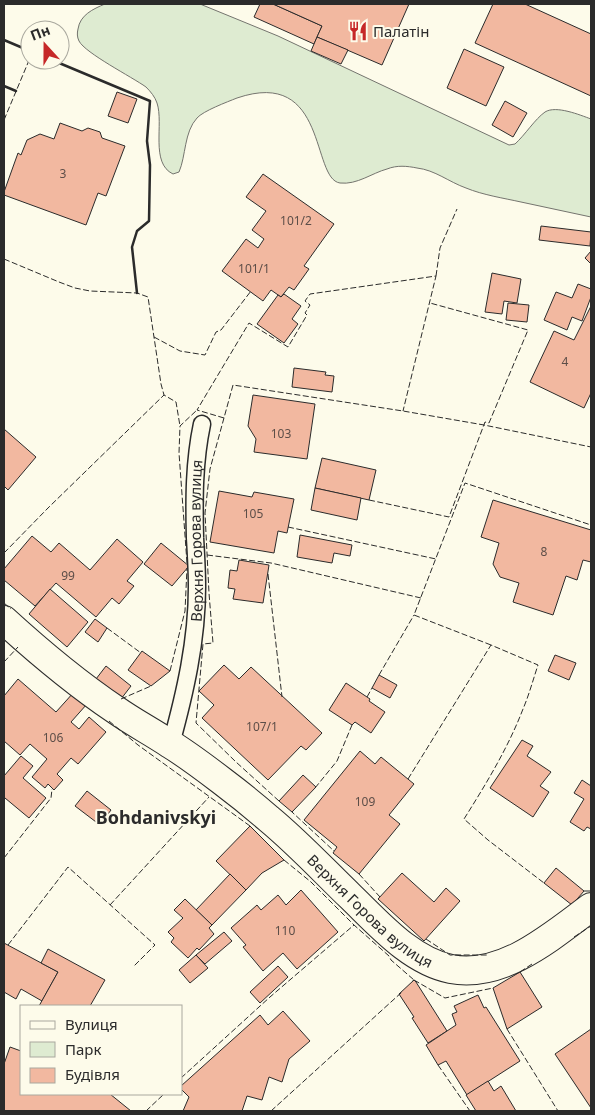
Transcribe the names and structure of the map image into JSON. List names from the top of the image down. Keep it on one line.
{"streets":{"street":["Верхня Горова вулиця"]},"districts":["Bohdanivskyi"],"places":{"restaurant":["Палатін"]},"house_numbers":["3","101/2","101/1","4","103","105","8","99","107/1","106","109","110"],"legend":["Вулиця","Парк","Будівля"],"north":"top"}
